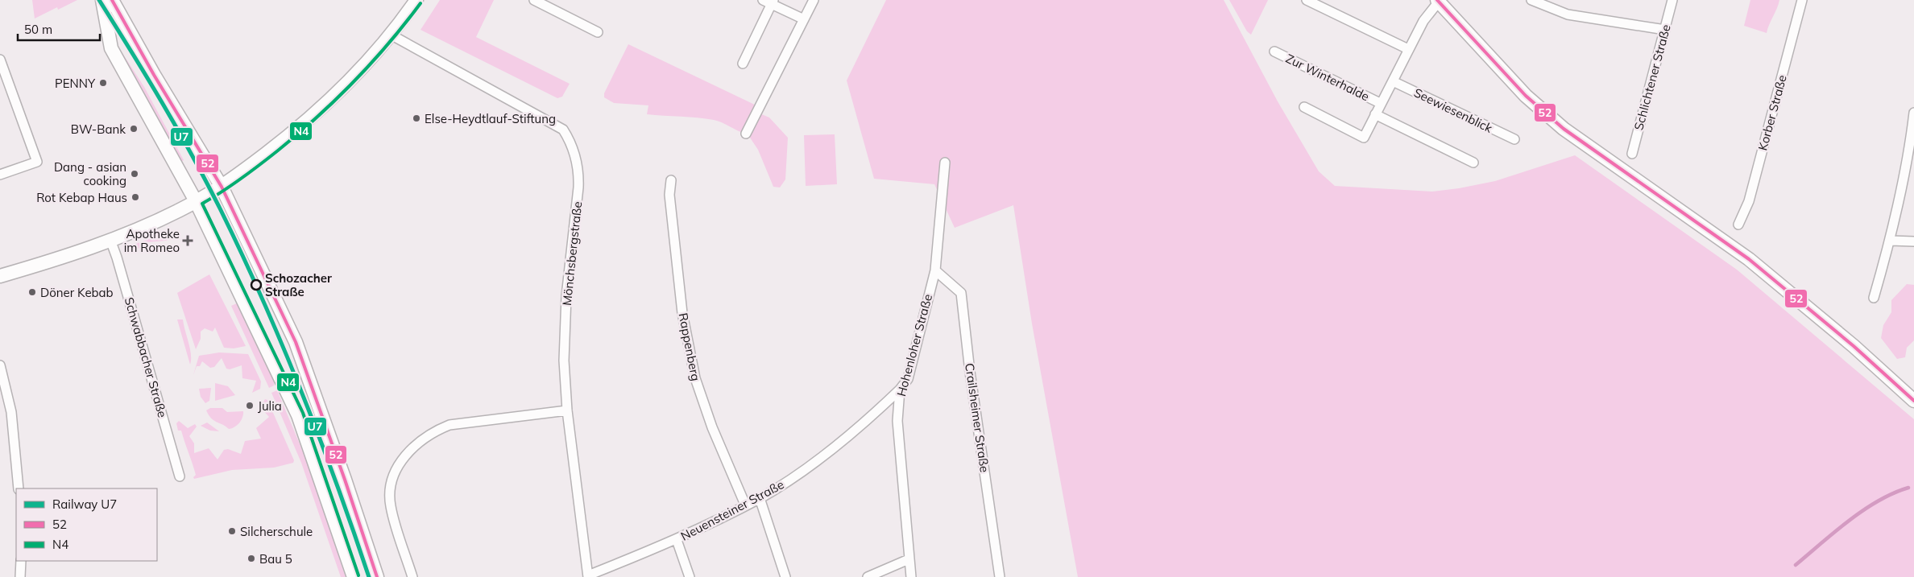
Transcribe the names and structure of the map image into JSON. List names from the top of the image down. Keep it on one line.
{"streets":{"street":["Zur Winterhalde","Schlichtener Straße","Seewiesenblick","Korber Straße","Mönchsbergstraße","Hohenloher Straße","Rappenberg","Schwabbacher Straße","Crailsheimer Straße","Neuensteiner Straße"]},"crossings":[["Mönchsbergstraße","Neuensteiner Straße"],["Hohenloher Straße","Crailsheimer Straße"],["Hohenloher Straße","Neuensteiner Straße"],["Rappenberg","Neuensteiner Straße"]],"places":{"other":["PENNY","Else-Heydtlauf-Stiftung","BW-Bank","Dang - asian cooking","Rot Kebap Haus","Schozacher Straße","Döner Kebab","Julia","Silcherschule","Bau 5"],"health":["Apotheke im Romeo"]},"lines":["rail line U7","transit line 52","transit line N4"],"legend":["Railway U7","52","N4"],"scale_bar":"50 m"}
